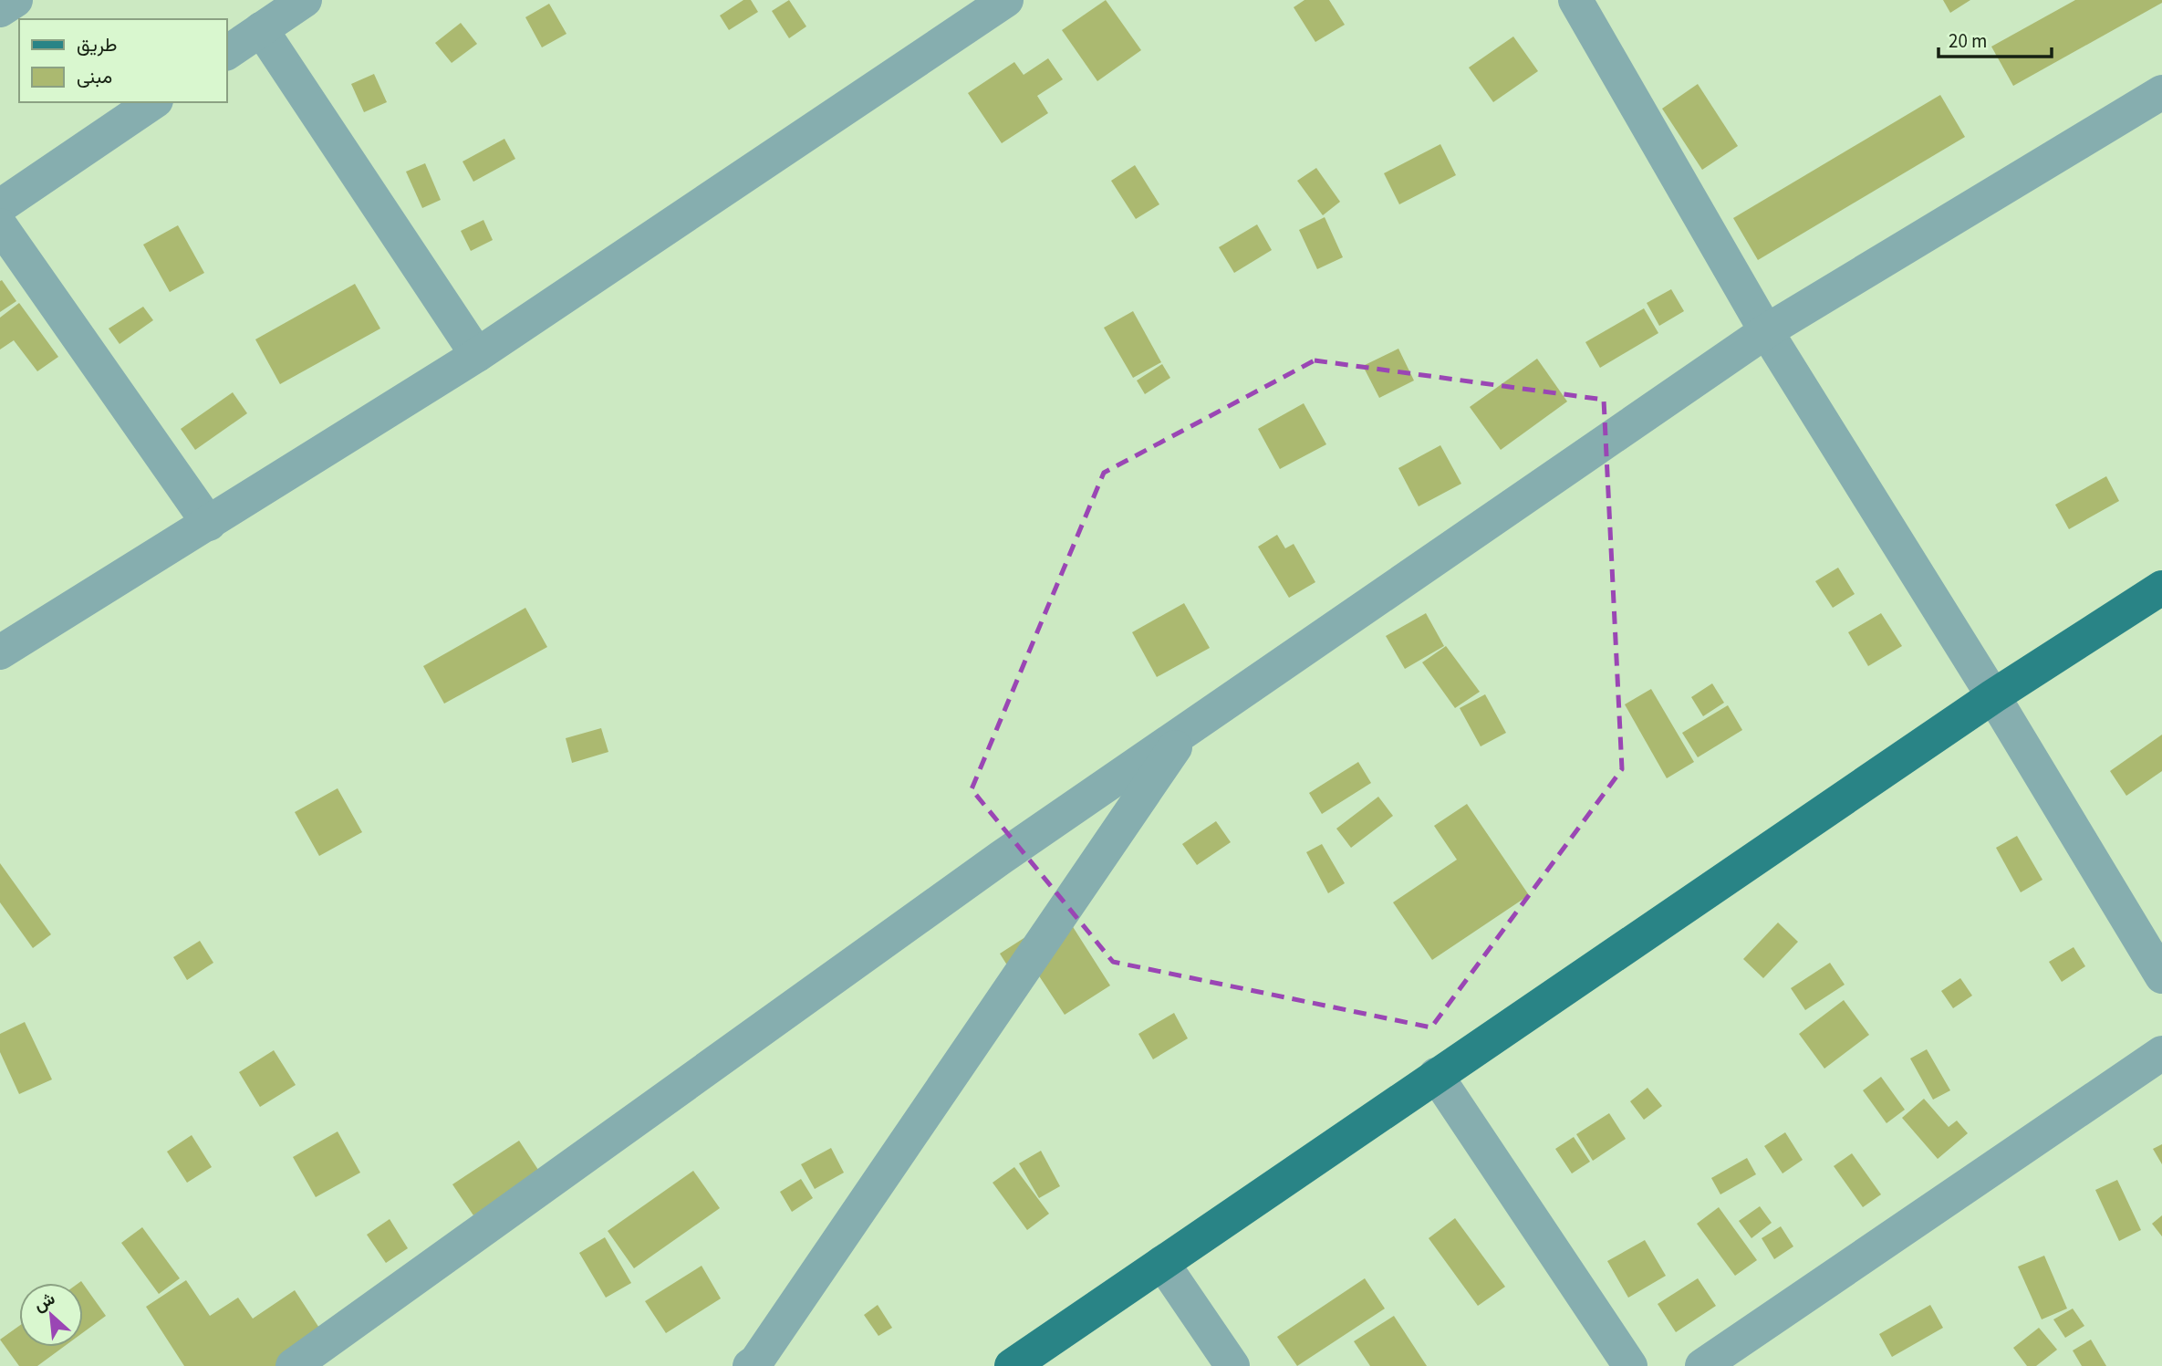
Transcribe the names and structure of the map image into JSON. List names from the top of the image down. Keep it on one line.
{"legend":["طريق","مبنى"],"scale_bar":"20 m","north":"top left"}
